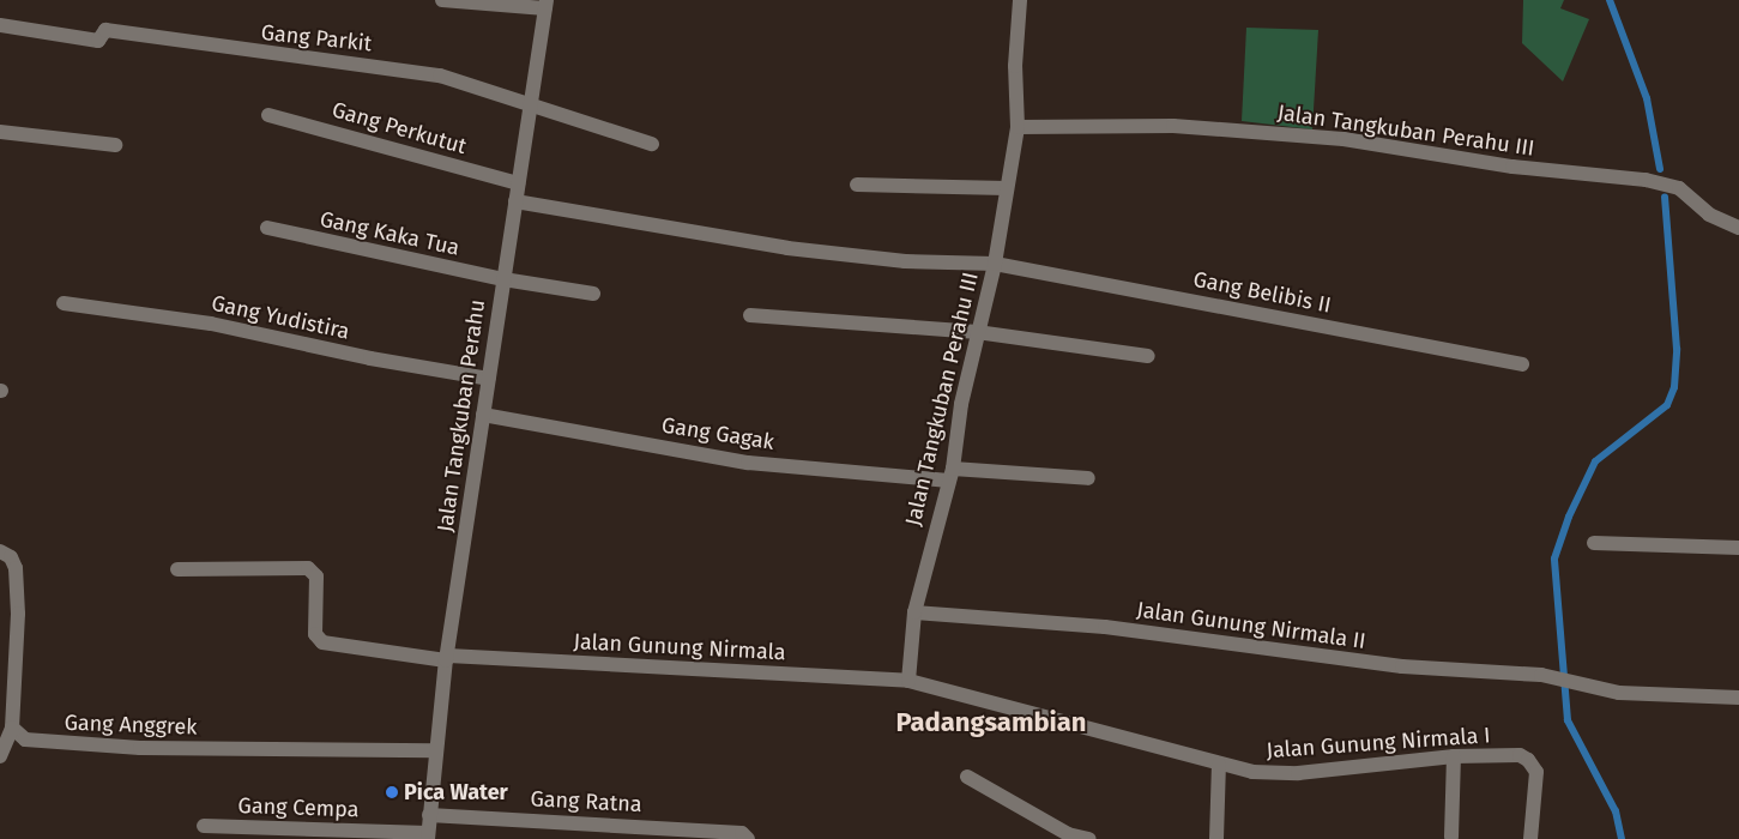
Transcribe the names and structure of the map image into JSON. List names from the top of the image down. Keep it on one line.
{"streets":{"street":["Gang Parkit","Gang Perkutut","Jalan Tangkuban Perahu III","Gang Kaka Tua","Gang Belibis II","Gang Yudistira","Jalan Tangkuban Perahu","Gang Gagak","Jalan Gunung Nirmala II","Jalan Gunung Nirmala","Gang Anggrek","Jalan Gunung Nirmala I","Gang Ratna","Gang Cempa"]},"crossings":[["Gang Parkit","Jalan Tangkuban Perahu"],["Gang Perkutut","Jalan Tangkuban Perahu"],["Jalan Tangkuban Perahu III","Gang Belibis II"],["Jalan Tangkuban Perahu III","Gang Gagak"],["Jalan Tangkuban Perahu III","Jalan Gunung Nirmala II"],["Jalan Tangkuban Perahu III","Jalan Gunung Nirmala"],["Jalan Tangkuban Perahu III","Jalan Gunung Nirmala I"],["Gang Kaka Tua","Jalan Tangkuban Perahu"],["Gang Belibis II","Jalan Tangkuban Perahu"],["Gang Yudistira","Jalan Tangkuban Perahu"],["Jalan Tangkuban Perahu","Gang Gagak"],["Jalan Tangkuban Perahu","Jalan Gunung Nirmala"],["Jalan Tangkuban Perahu","Gang Anggrek"],["Jalan Tangkuban Perahu","Gang Ratna"],["Jalan Tangkuban Perahu","Gang Cempa"],["Jalan Gunung Nirmala","Jalan Gunung Nirmala I"]],"districts":["Padangsambian"],"places":["Pica Water"]}
